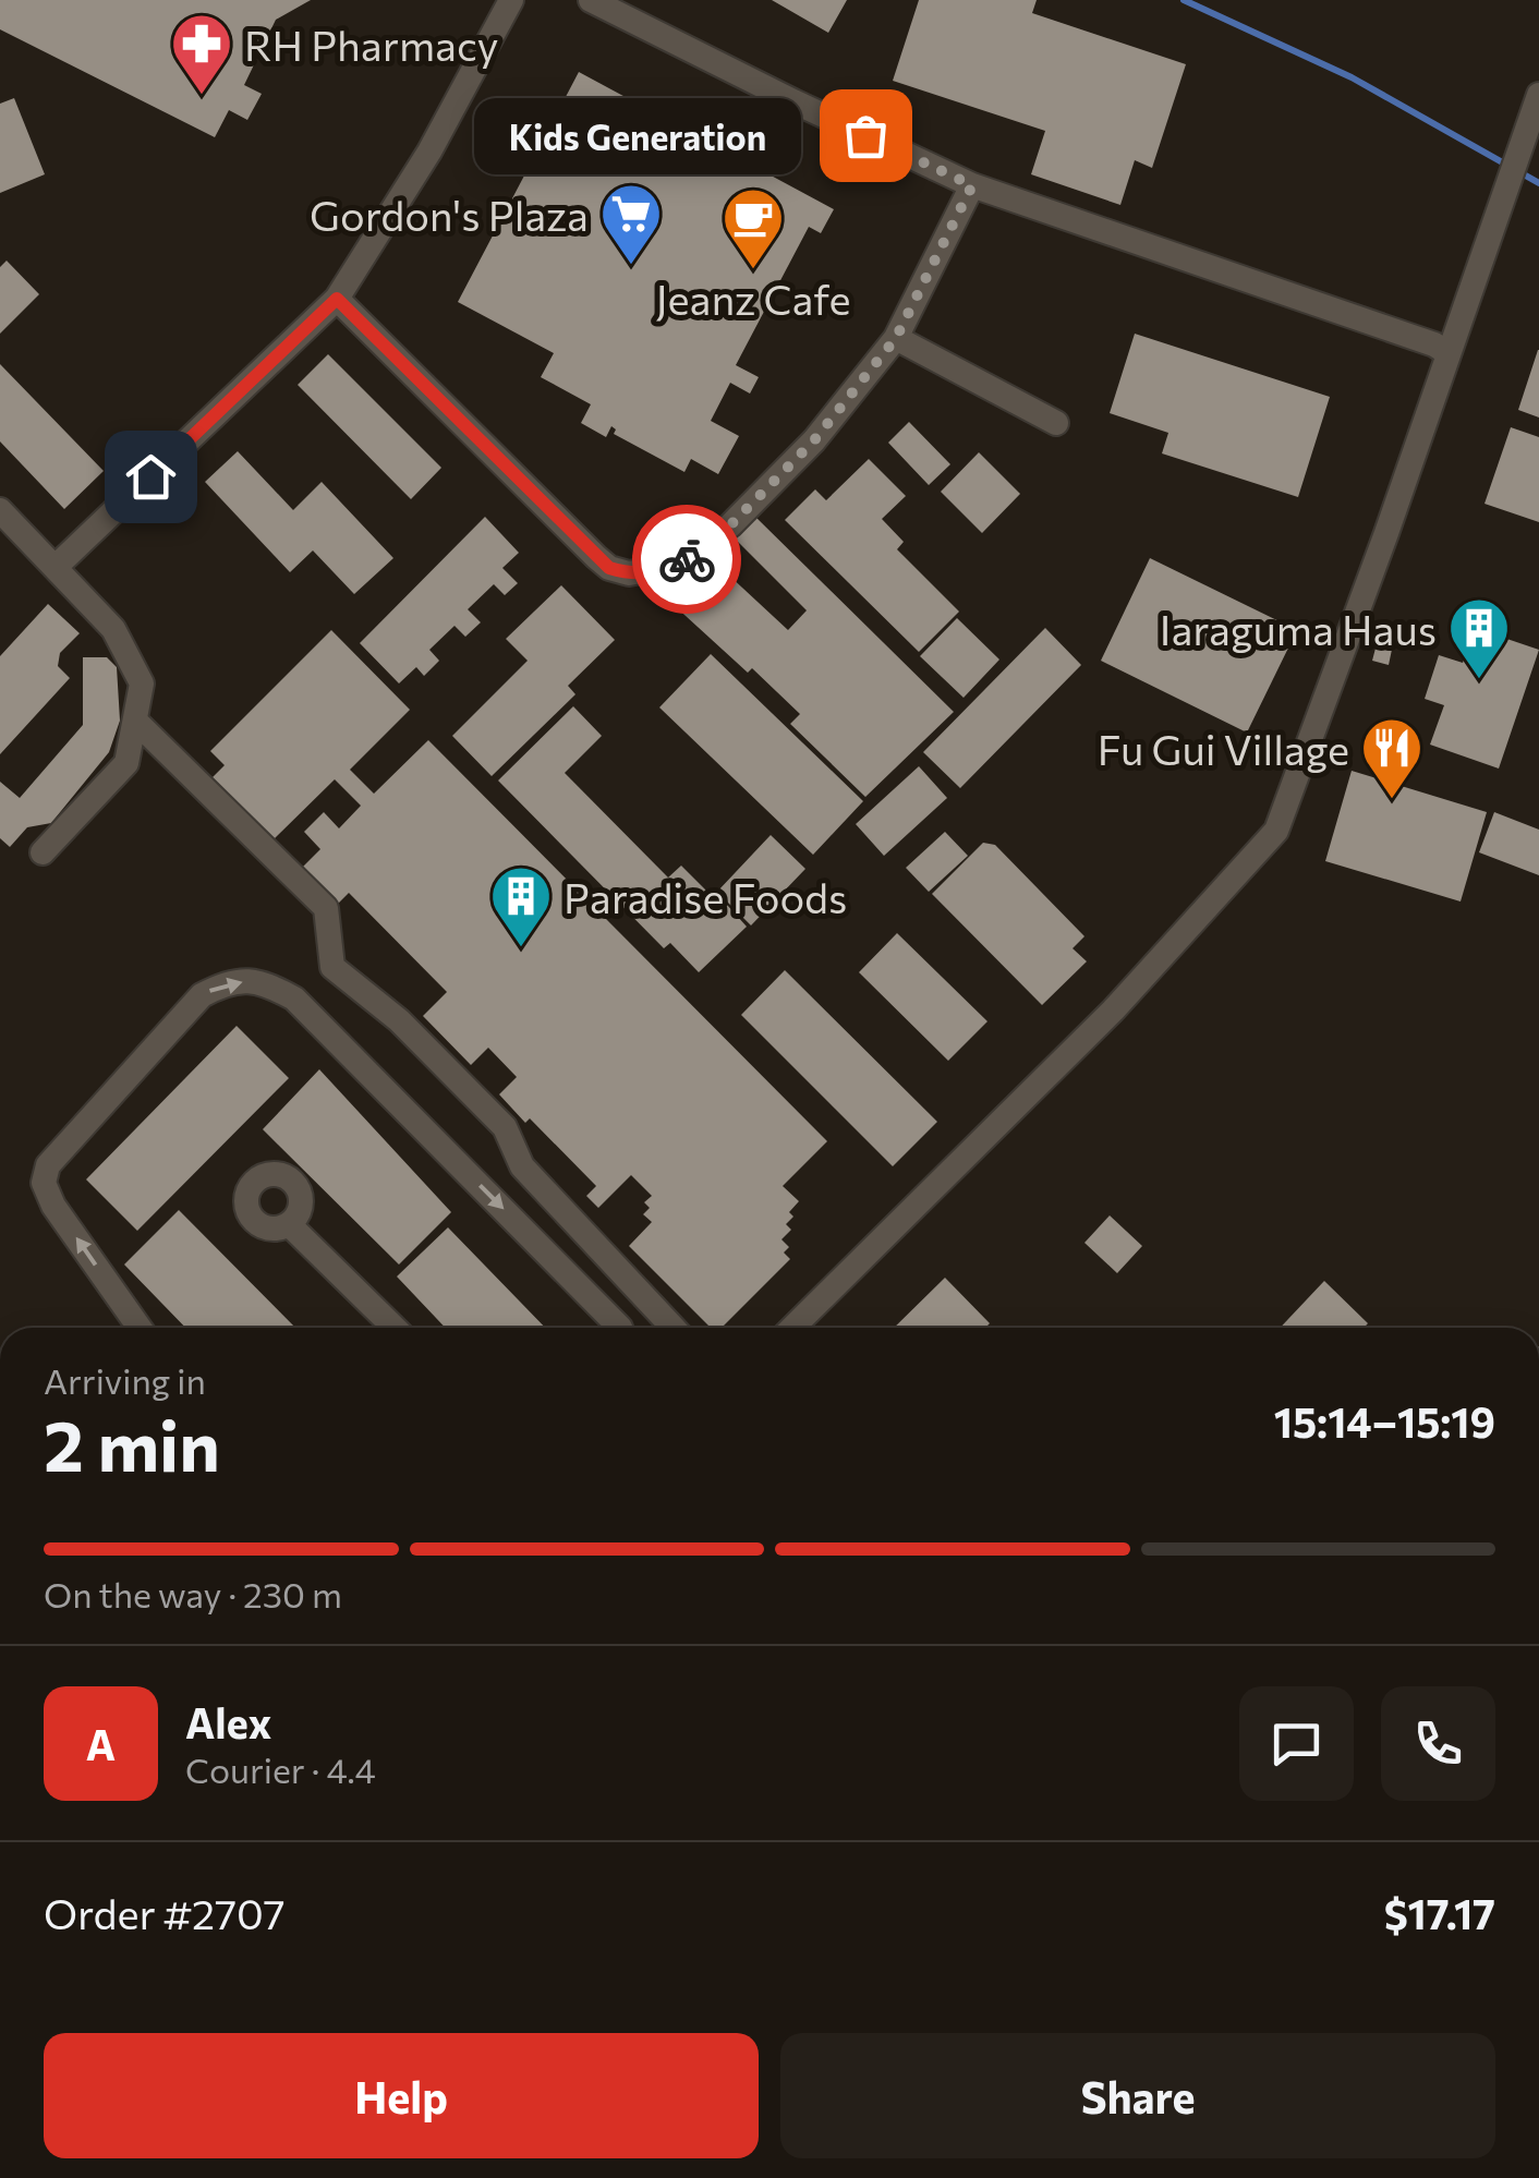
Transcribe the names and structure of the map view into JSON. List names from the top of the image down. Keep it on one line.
{"places":{"pharmacy":["RH Pharmacy"],"other":["Kids Generation"],"supermarket":["Gordon's Plaza"],"cafe":["Jeanz Cafe"],"building":["Iaraguma Haus","Paradise Foods"],"restaurant":["Fu Gui Village"]},"page":{"bubble":"Kids Generation","heading":["2 min","Arriving in","15:14–15:19"],"panel":["Alex","Courier · 4.4","Order #2707","$17.17"],"bar":"On the way · 230 m","round":"A","buttons":["Help","Share"]}}
